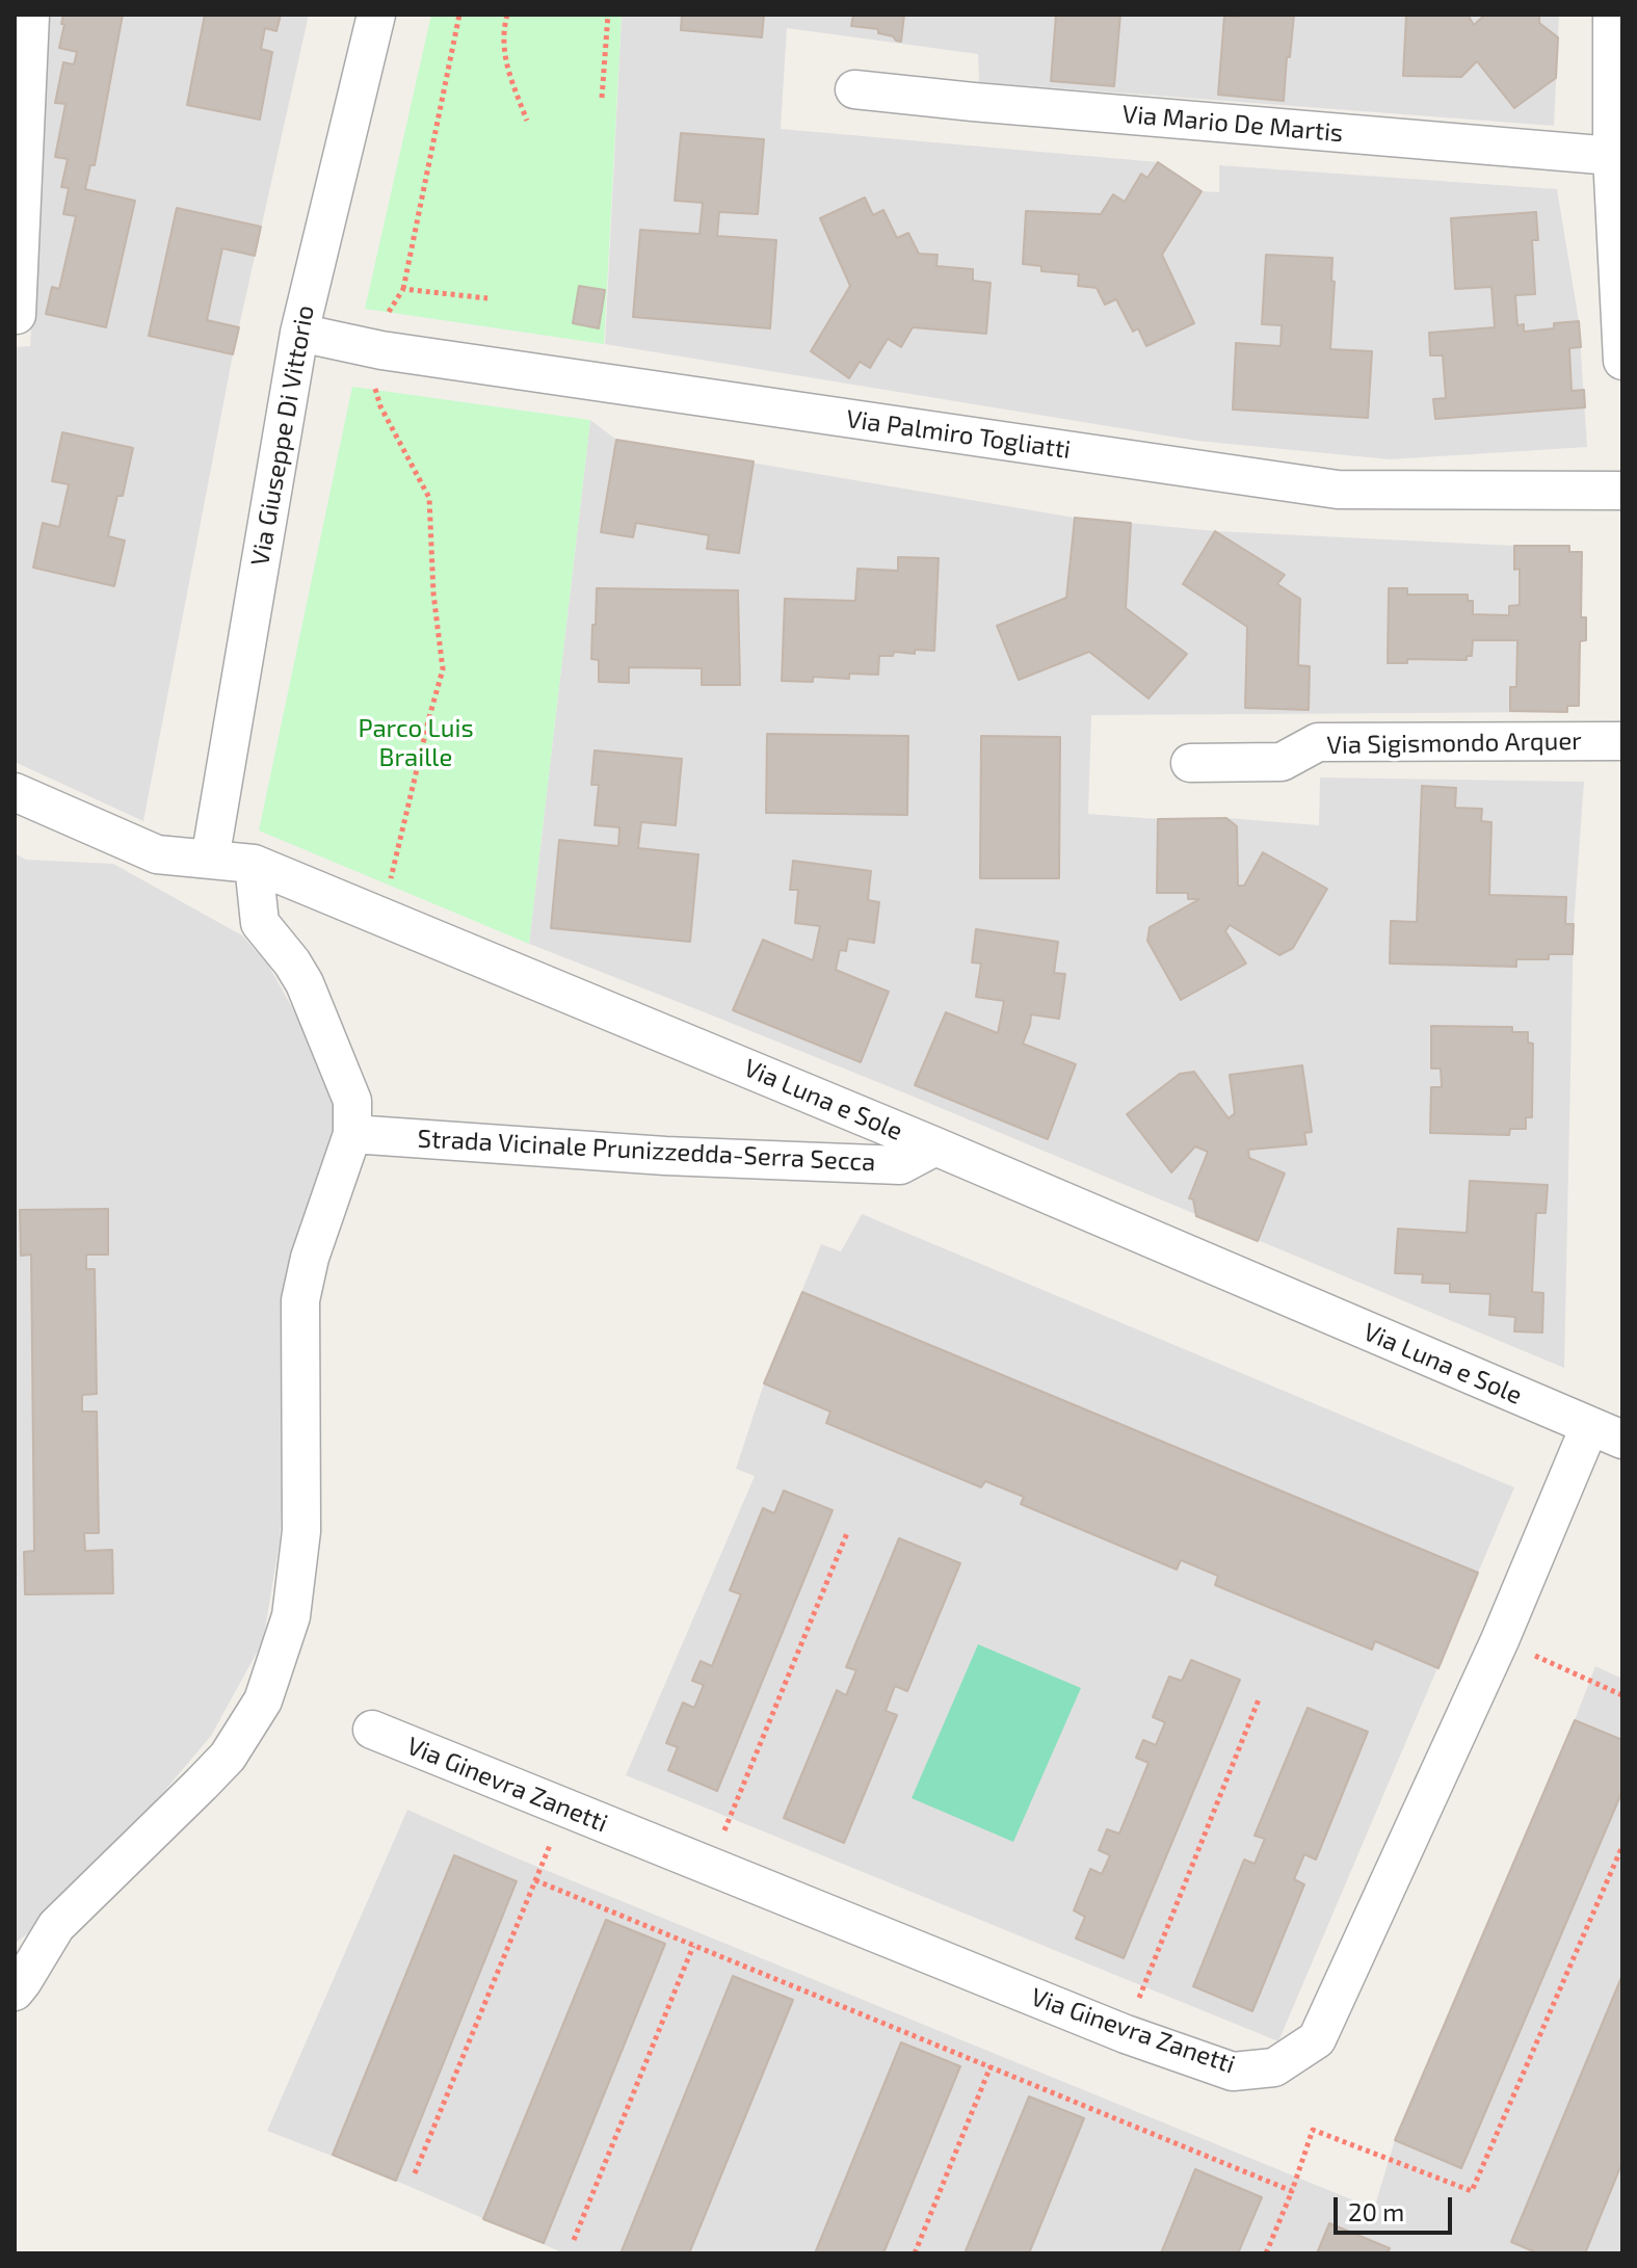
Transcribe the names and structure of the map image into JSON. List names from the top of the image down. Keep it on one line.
{"streets":{"street":["Via Mario De Martis","Via Palmiro Togliatti","Via Giuseppe Di Vittorio","Via Sigismondo Arquer","Via Luna e Sole","Strada Vicinale Prunizzedda-Serra Secca","Via Ginevra Zanetti"]},"crossings":[["Via Palmiro Togliatti","Via Giuseppe Di Vittorio"],["Via Giuseppe Di Vittorio","Via Luna e Sole"],["Via Luna e Sole","Strada Vicinale Prunizzedda-Serra Secca"],["Via Luna e Sole","Via Ginevra Zanetti"]],"parks":["Parco Luis Braille"],"scale_bar":"20 m"}
